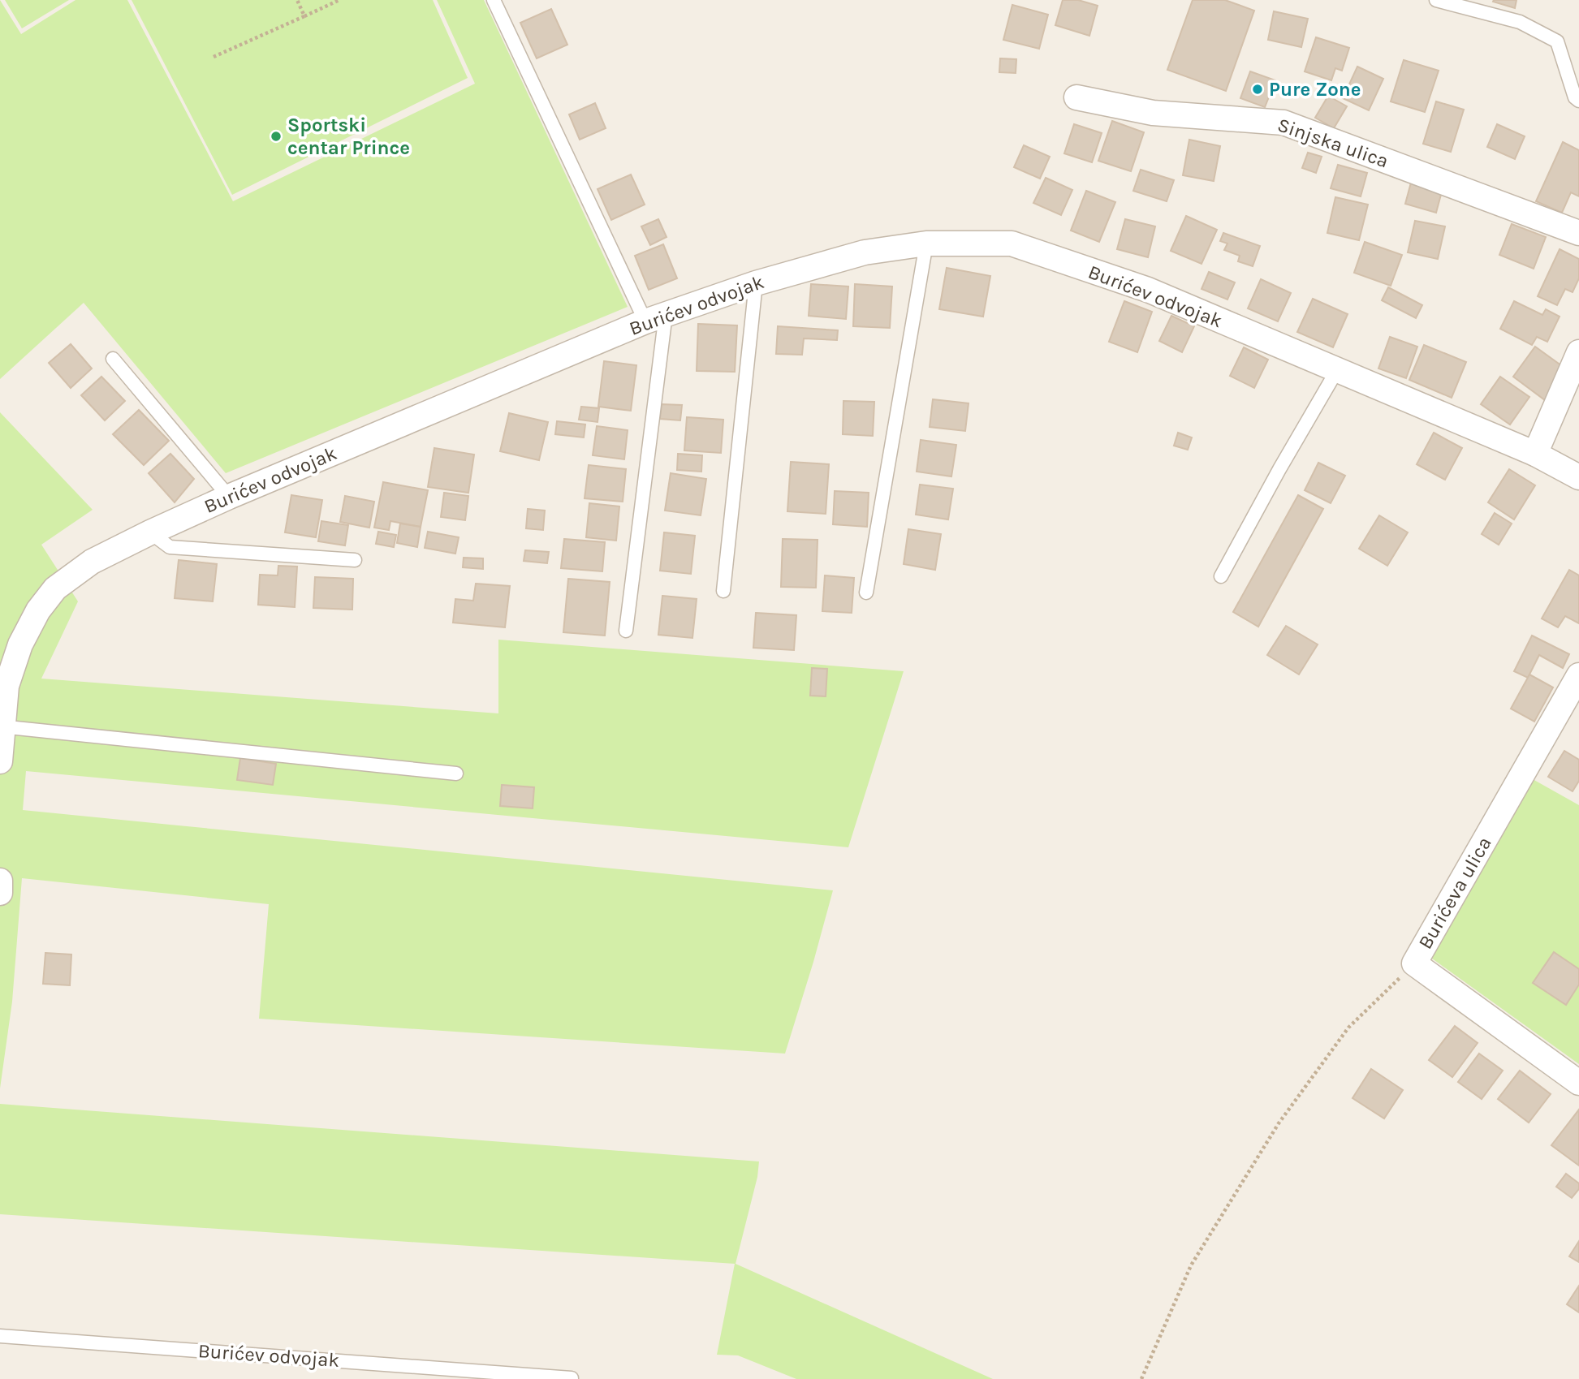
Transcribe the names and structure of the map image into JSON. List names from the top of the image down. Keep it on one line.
{"streets":{"street":["Sinjska ulica","Burićev odvojak","Burićeva ulica"]},"places":["Pure Zone","Sportski centar Prince"]}
